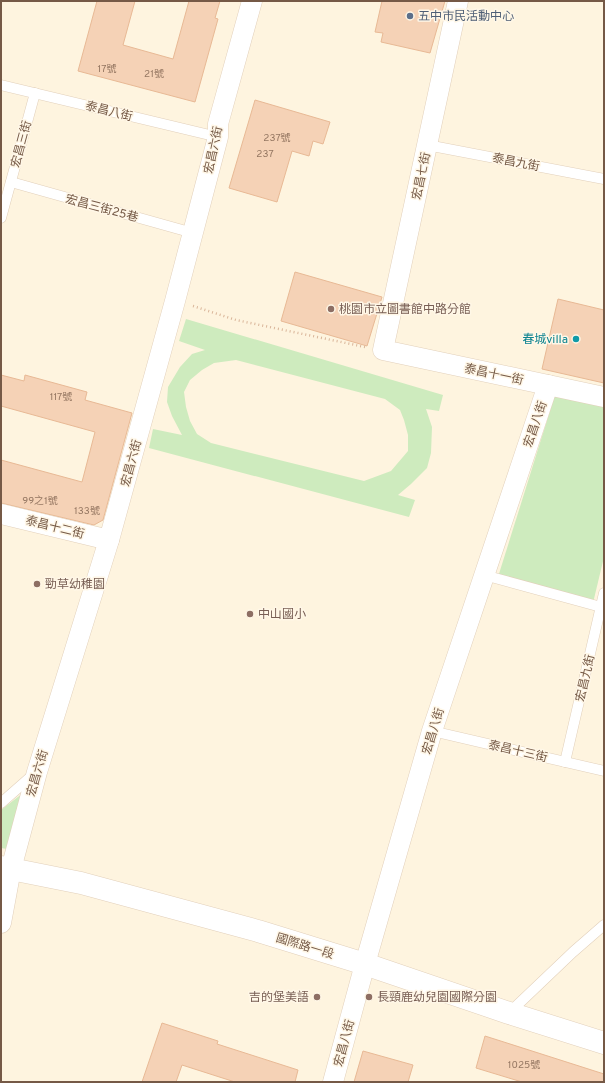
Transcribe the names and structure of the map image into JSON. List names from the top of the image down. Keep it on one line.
{"streets":{"street":["宏昌六街","宏昌七街","泰昌十一街","宏昌八街","泰昌十二街","國際路一段"],"lane":["泰昌八街","宏昌三街","泰昌九街","宏昌三街25巷","宏昌九街","泰昌十三街"]},"crossings":[["泰昌八街","宏昌三街"],["泰昌八街","宏昌六街"],["宏昌三街","宏昌三街25巷"],["宏昌六街","宏昌三街25巷"],["宏昌六街","泰昌十二街"],["宏昌六街","國際路一段"],["泰昌九街","宏昌七街"],["宏昌七街","泰昌十一街"],["泰昌十一街","宏昌八街"],["宏昌八街","泰昌十三街"],["宏昌八街","國際路一段"],["宏昌九街","泰昌十三街"]],"places":["五中市民活動中心","桃園市立圖書館中路分館","春城villa","勁草幼稚園","中山國小","吉的堡美語","長頸鹿幼兒園國際分園"],"house_numbers":["17號","21號","237號","237","117號","99之1號","133號","1025號"]}
